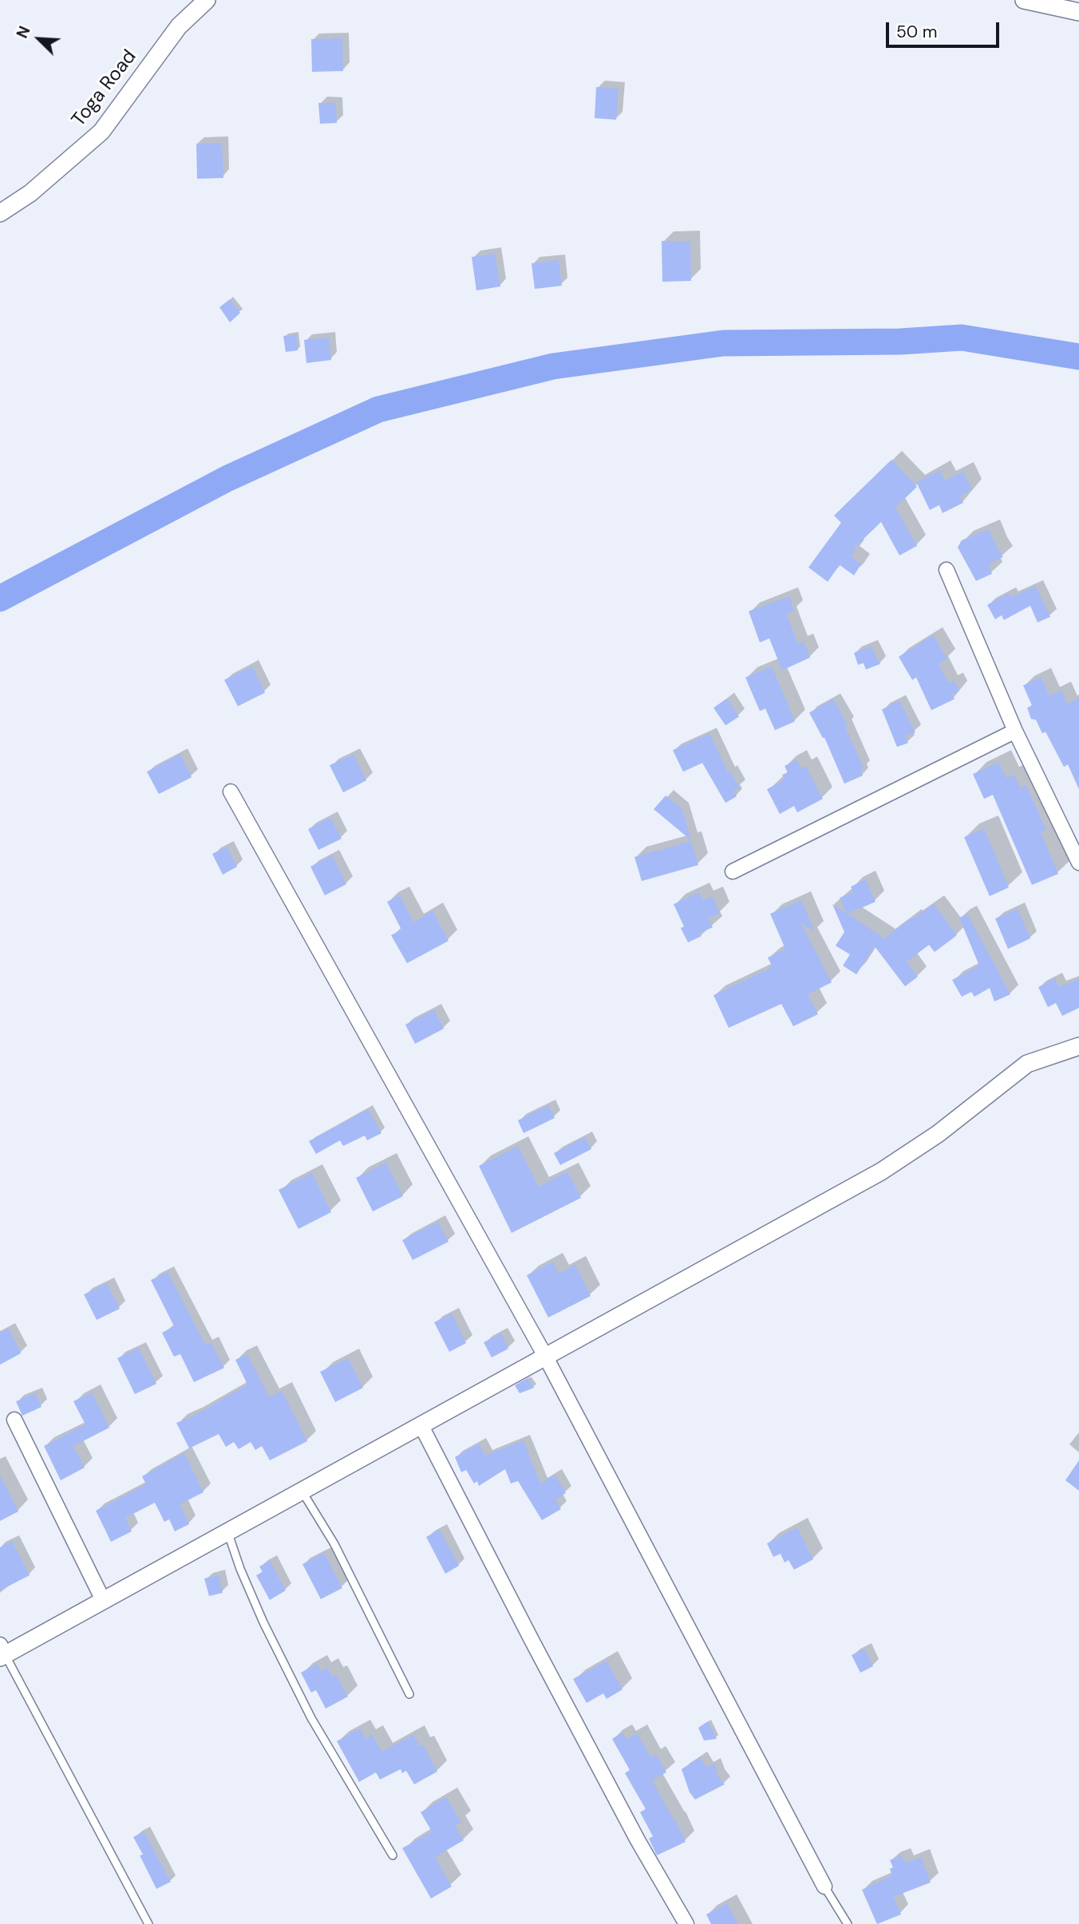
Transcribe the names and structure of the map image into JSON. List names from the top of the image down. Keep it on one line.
{"streets":{"street":["Toga Road"]},"scale_bar":"50 m","north":"top left"}
